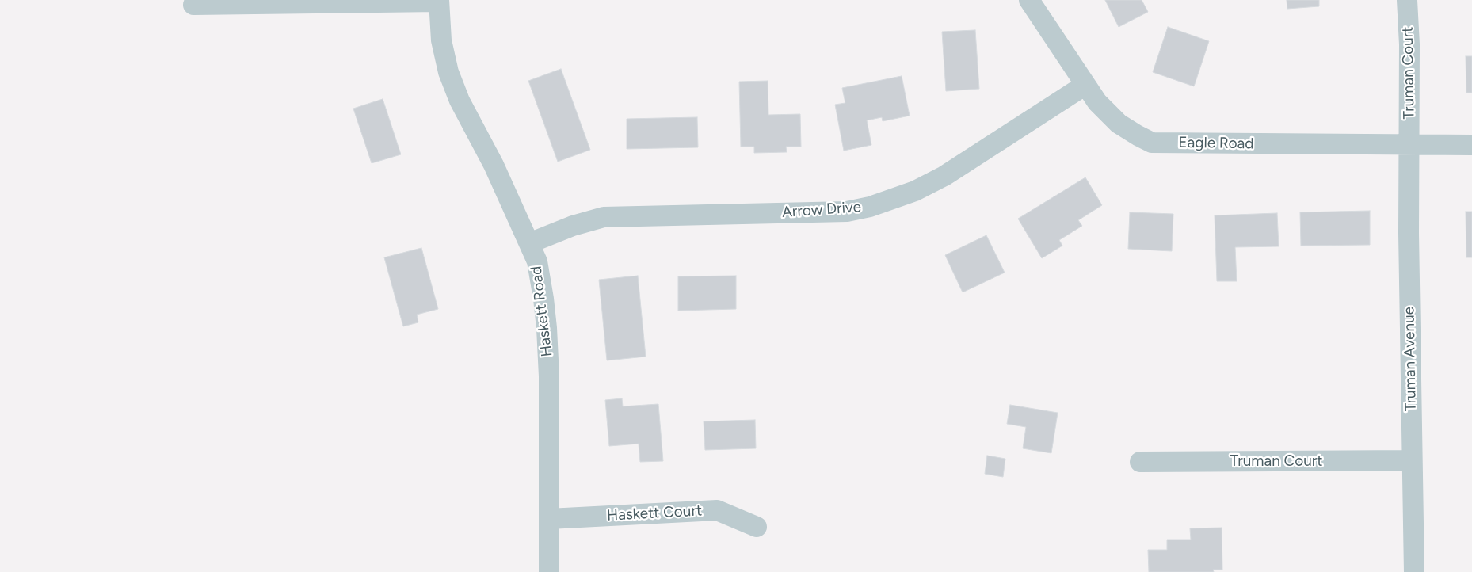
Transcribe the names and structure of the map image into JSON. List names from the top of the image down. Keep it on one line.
{"streets":{"street":["Truman Court","Eagle Road","Arrow Drive","Haskett Road","Truman Avenue","Haskett Court"]},"crossings":[["Truman Court","Eagle Road"],["Truman Court","Truman Avenue"],["Eagle Road","Arrow Drive"],["Eagle Road","Truman Avenue"],["Arrow Drive","Haskett Road"],["Haskett Road","Haskett Court"]]}
